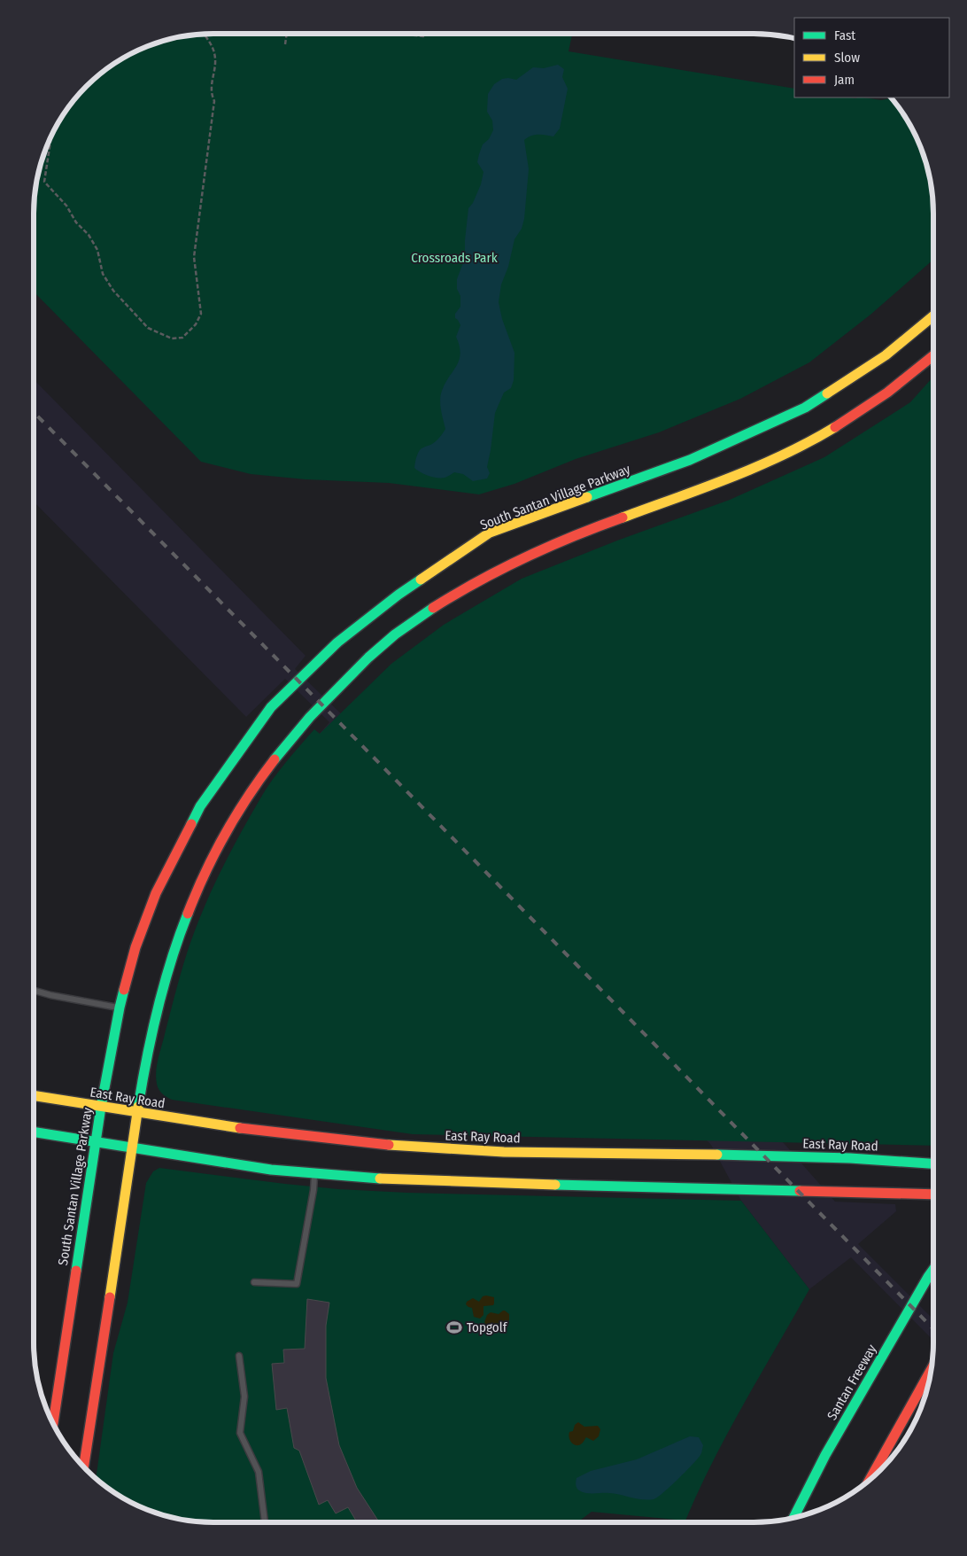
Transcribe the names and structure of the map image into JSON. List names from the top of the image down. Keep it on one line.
{"streets":{"main road":["South Santan Village Parkway","East Ray Road","Santan Freeway"]},"crossings":[["South Santan Village Parkway","East Ray Road"]],"parks":["Crossroads Park"],"places":{"sports":["Topgolf"]},"legend":["Fast","Slow","Jam"]}
